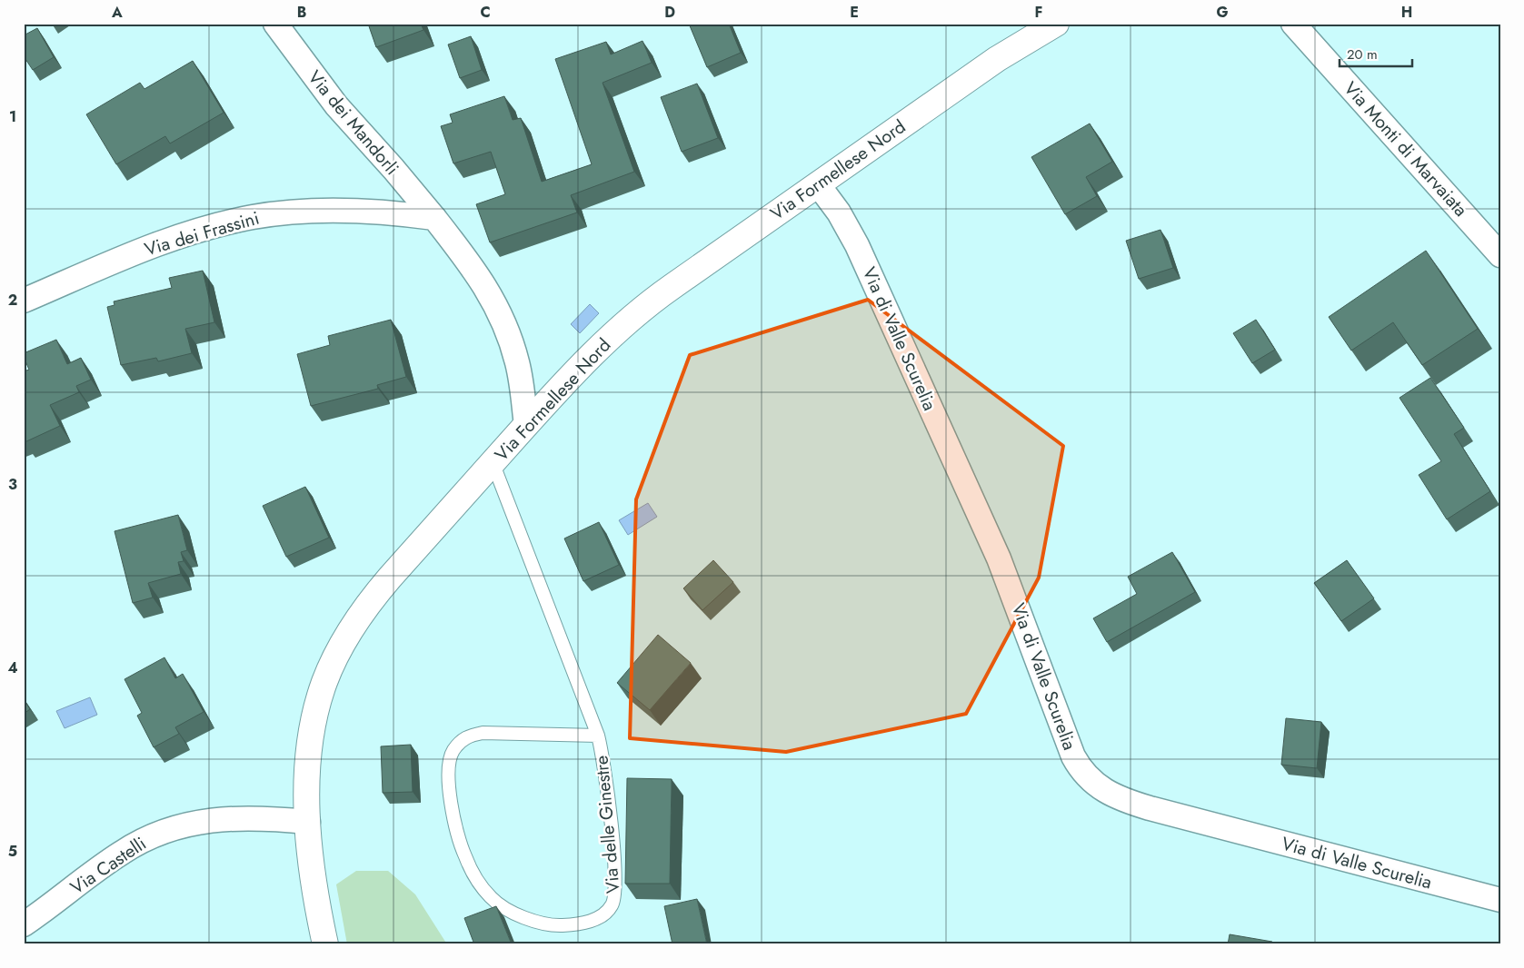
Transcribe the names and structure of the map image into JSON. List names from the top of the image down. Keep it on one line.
{"streets":{"street":["Via dei Mandorli","Via Monti di Marvaiata","Via Formellese Nord","Via dei Frassini","Via di Valle Scurelia","Via Castelli"],"lane":["Via delle Ginestre"]},"crossings":[["Via dei Mandorli","Via Formellese Nord"],["Via dei Mandorli","Via dei Frassini"],["Via Formellese Nord","Via di Valle Scurelia"],["Via Formellese Nord","Via delle Ginestre"],["Via Formellese Nord","Via Castelli"]],"scale_bar":"20 m","grid":{"columns":["A","B","C","D","E","F","G","H"],"rows":["1","2","3","4","5"]}}
